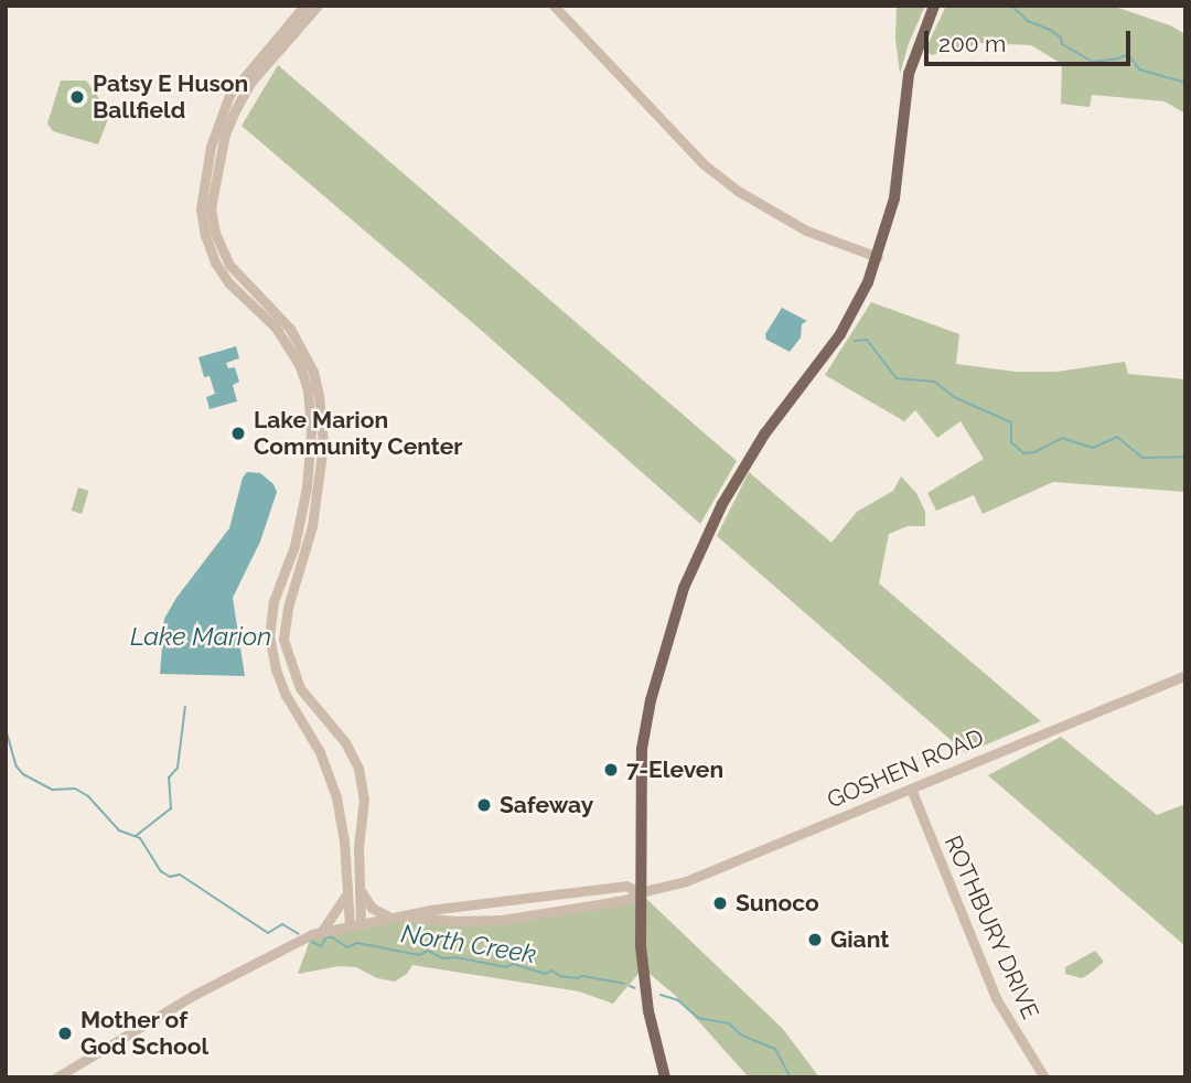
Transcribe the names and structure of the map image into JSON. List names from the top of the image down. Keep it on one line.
{"streets":{"street":["GOSHEN ROAD","ROTHBURY DRIVE"]},"crossings":[["GOSHEN ROAD","ROTHBURY DRIVE"]],"water":["Lake Marion","North Creek"],"places":["Patsy E Huson Ballfield","Lake Marion Community Center","7-Eleven","Safeway","Sunoco","Giant","Mother of God School"],"scale_bar":"200 m"}
